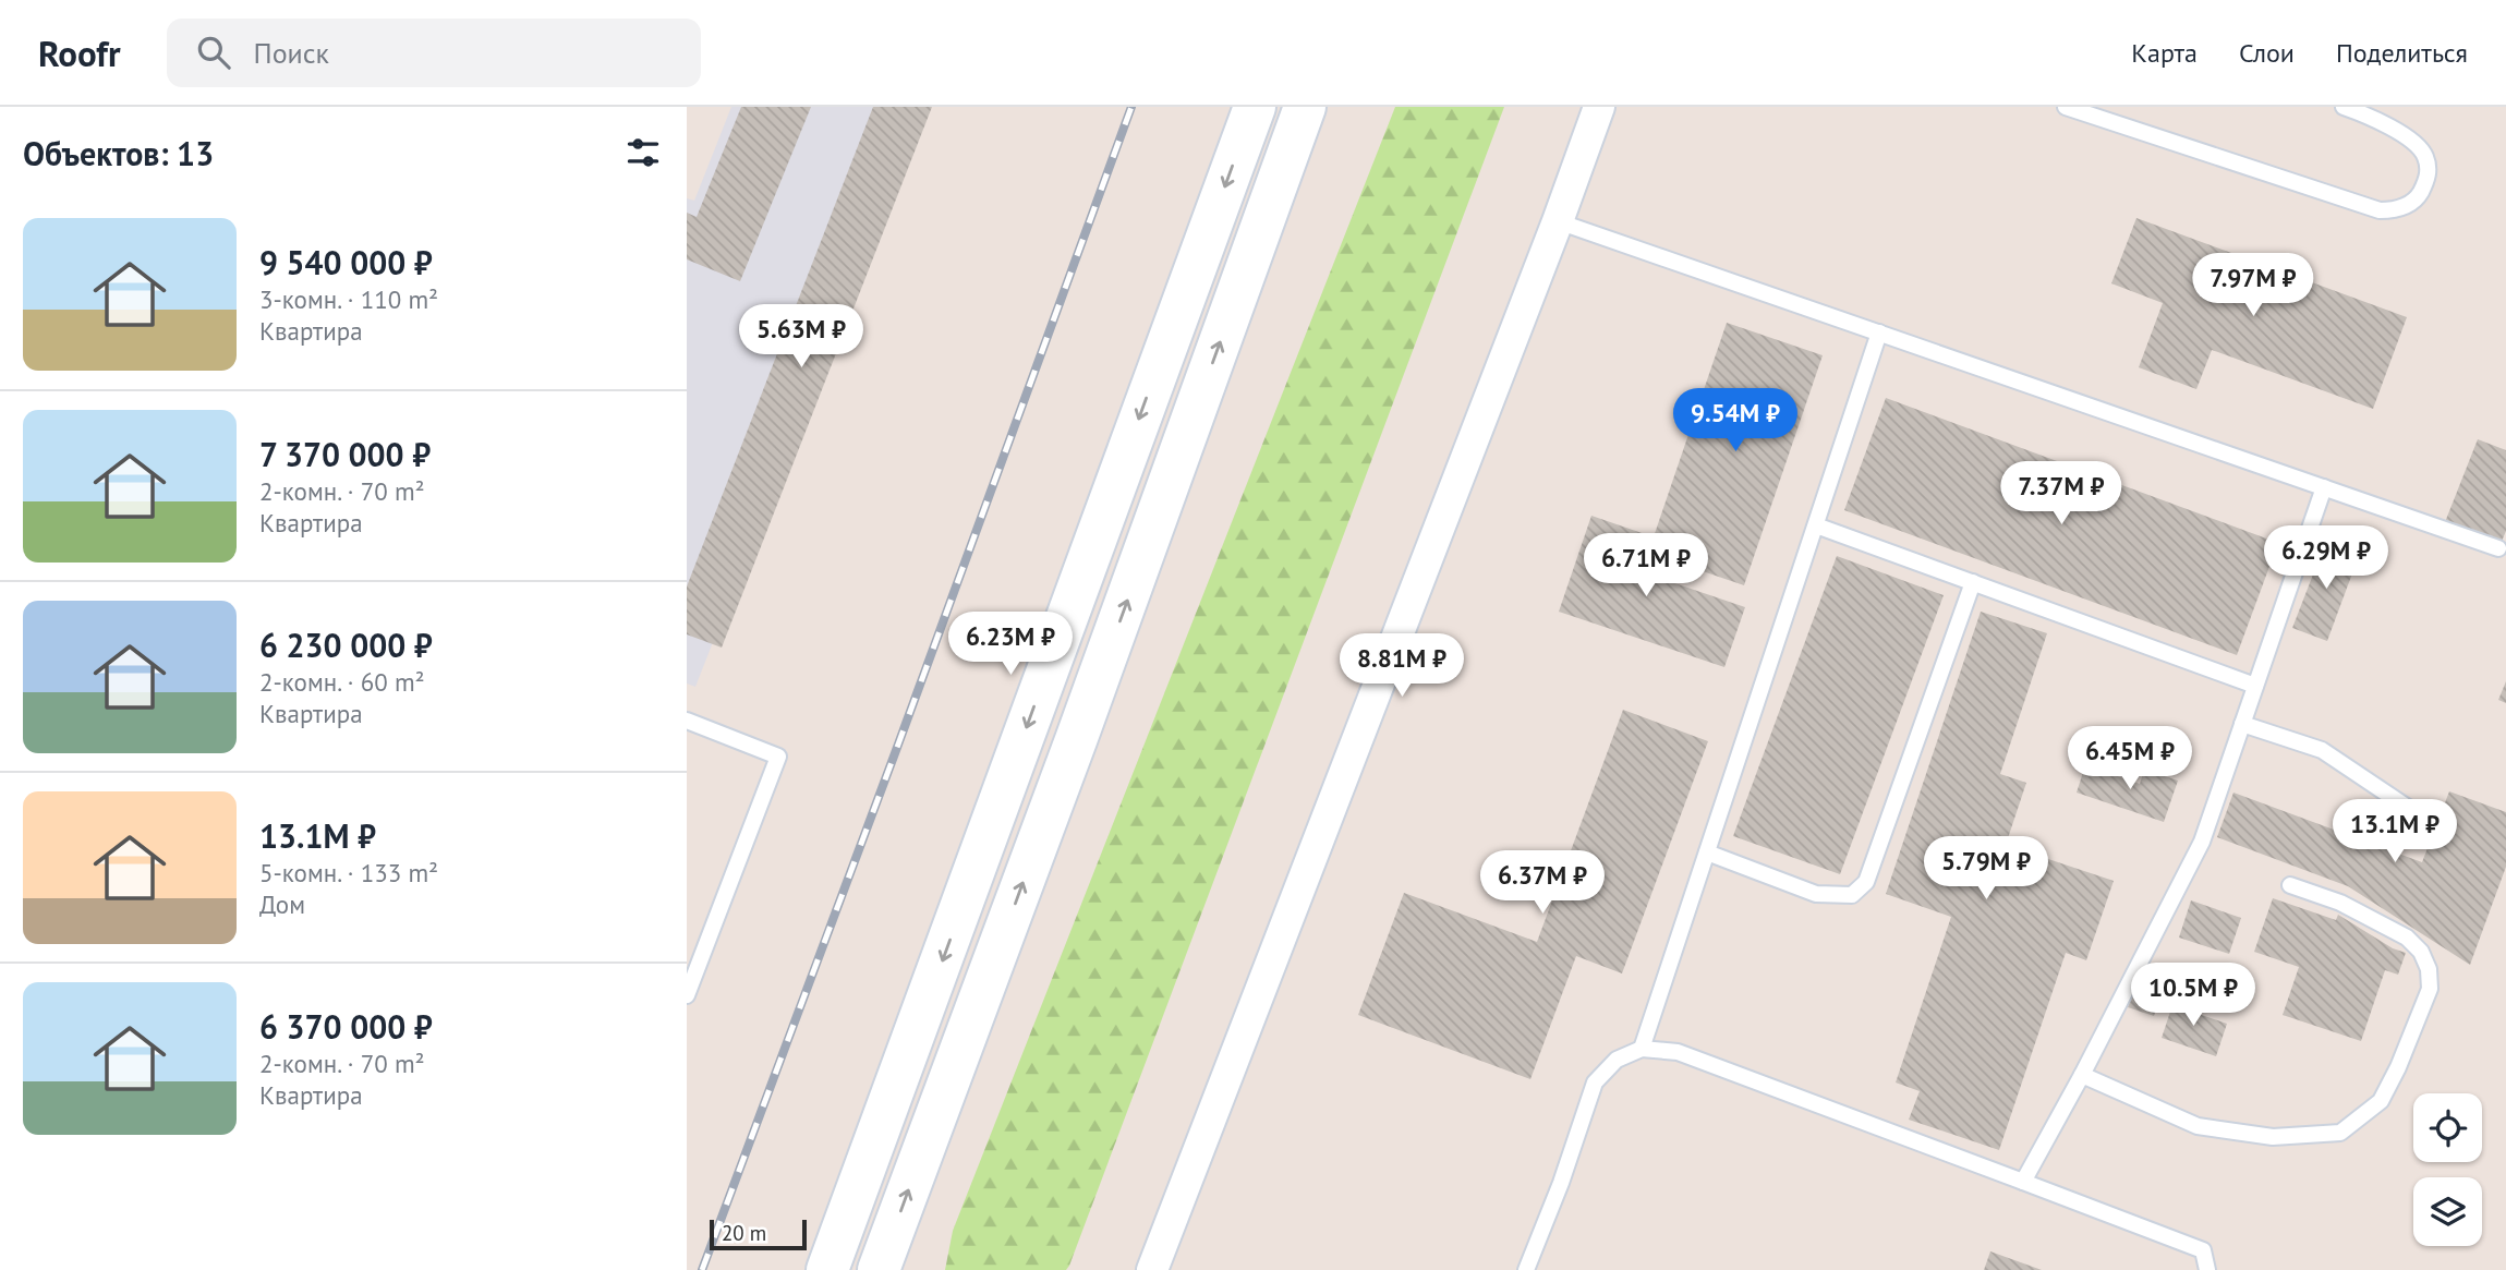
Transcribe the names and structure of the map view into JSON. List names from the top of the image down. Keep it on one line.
{"scale_bar":"20 m","page":{"header":"Roofr","search":"Поиск","nav":["Карта","Слои","Поделиться"],"heading":"Объектов: 13","list":[{"name":"9 540 000 ₽","note":"3-комн. · 110 m² · Квартира"},{"name":"7 370 000 ₽","note":"2-комн. · 70 m² · Квартира"},{"name":"6 230 000 ₽","note":"2-комн. · 60 m² · Квартира"},{"name":"13.1M ₽","note":"5-комн. · 133 m² · Дом"},{"name":"6 370 000 ₽","note":"2-комн. · 70 m² · Квартира"}],"price":["7.97M ₽","5.63M ₽","9.54M ₽","7.37M ₽","6.29M ₽","6.71M ₽","6.23M ₽","8.81M ₽","6.45M ₽","13.1M ₽","5.79M ₽","6.37M ₽","10.5M ₽"],"scale":"20 m"}}
